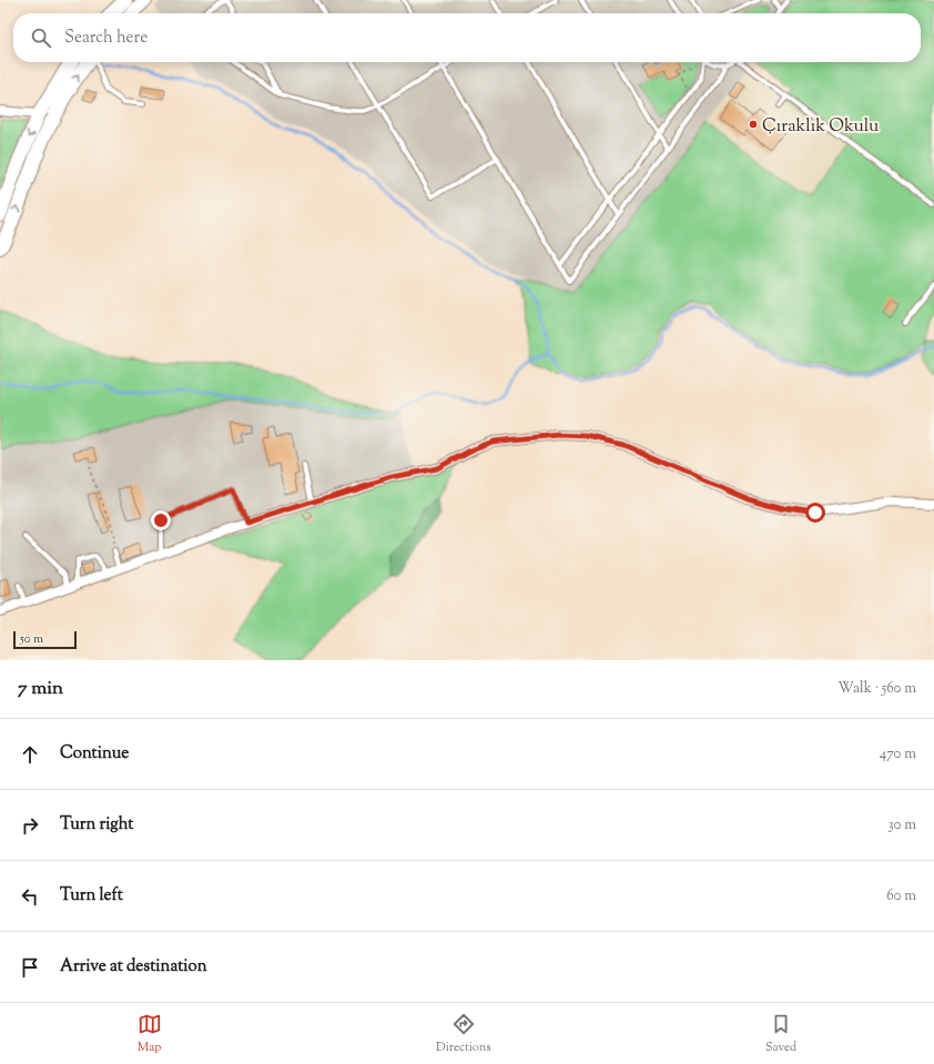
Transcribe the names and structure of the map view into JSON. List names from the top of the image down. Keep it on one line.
{"places":["Çıraklık Okulu"],"scale_bar":"50 m","page":{"search":"Search here","scale":"50 m","heading":["7 min","Walk · 560 m"],"list":[["Continue","470 m"],["Turn right","30 m"],["Turn left","60 m"],"Arrive at destination"],"nav":["Map","Directions","Saved"]}}
